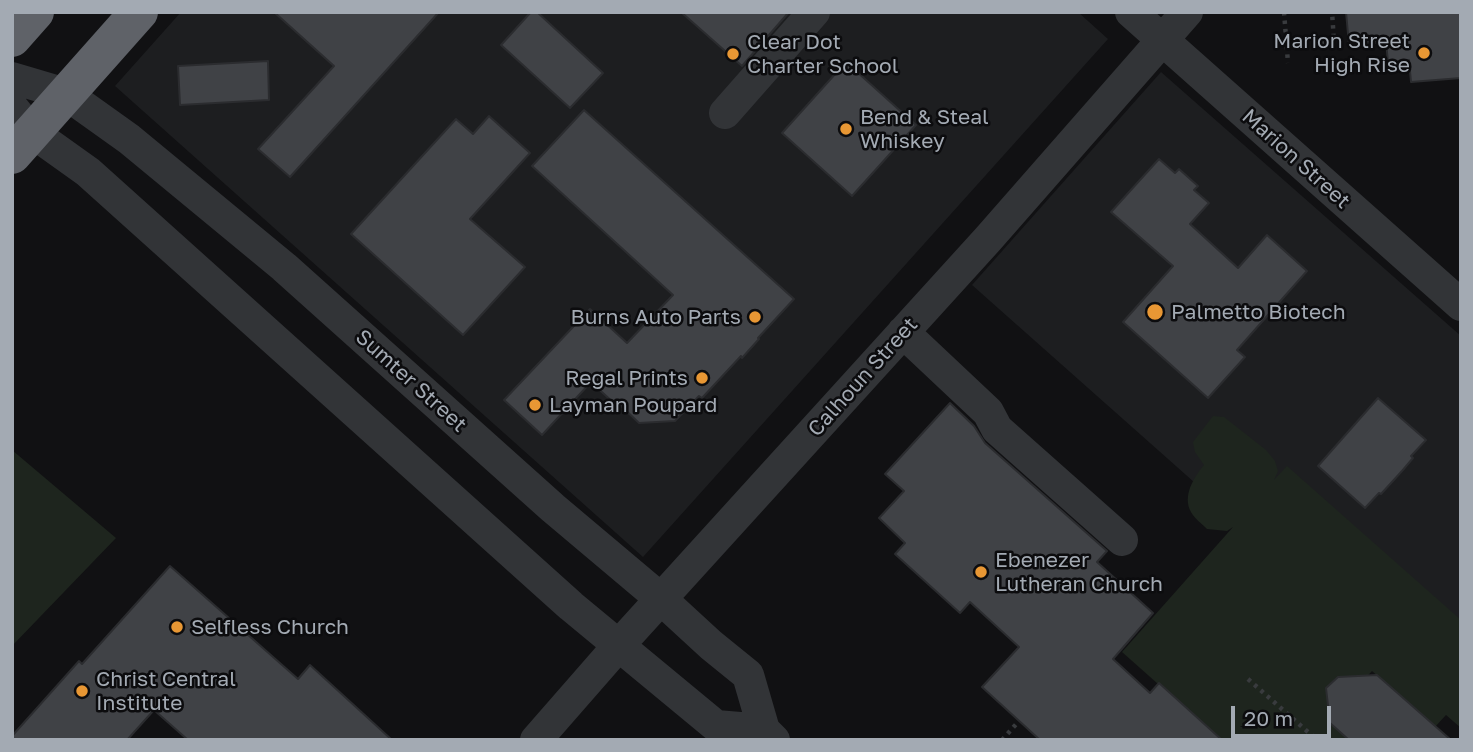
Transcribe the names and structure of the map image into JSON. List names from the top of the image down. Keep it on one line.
{"streets":{"street":["Marion Street","Calhoun Street","Sumter Street"]},"crossings":[["Marion Street","Calhoun Street"],["Calhoun Street","Sumter Street"]],"places":["Marion Street High Rise","Clear Dot Charter School","Bend & Steal Whiskey","Palmetto Biotech","Burns Auto Parts","Regal Prints","Layman Poupard","Ebenezer Lutheran Church","Selfless Church","Christ Central Institute"],"scale_bar":"20 m"}
